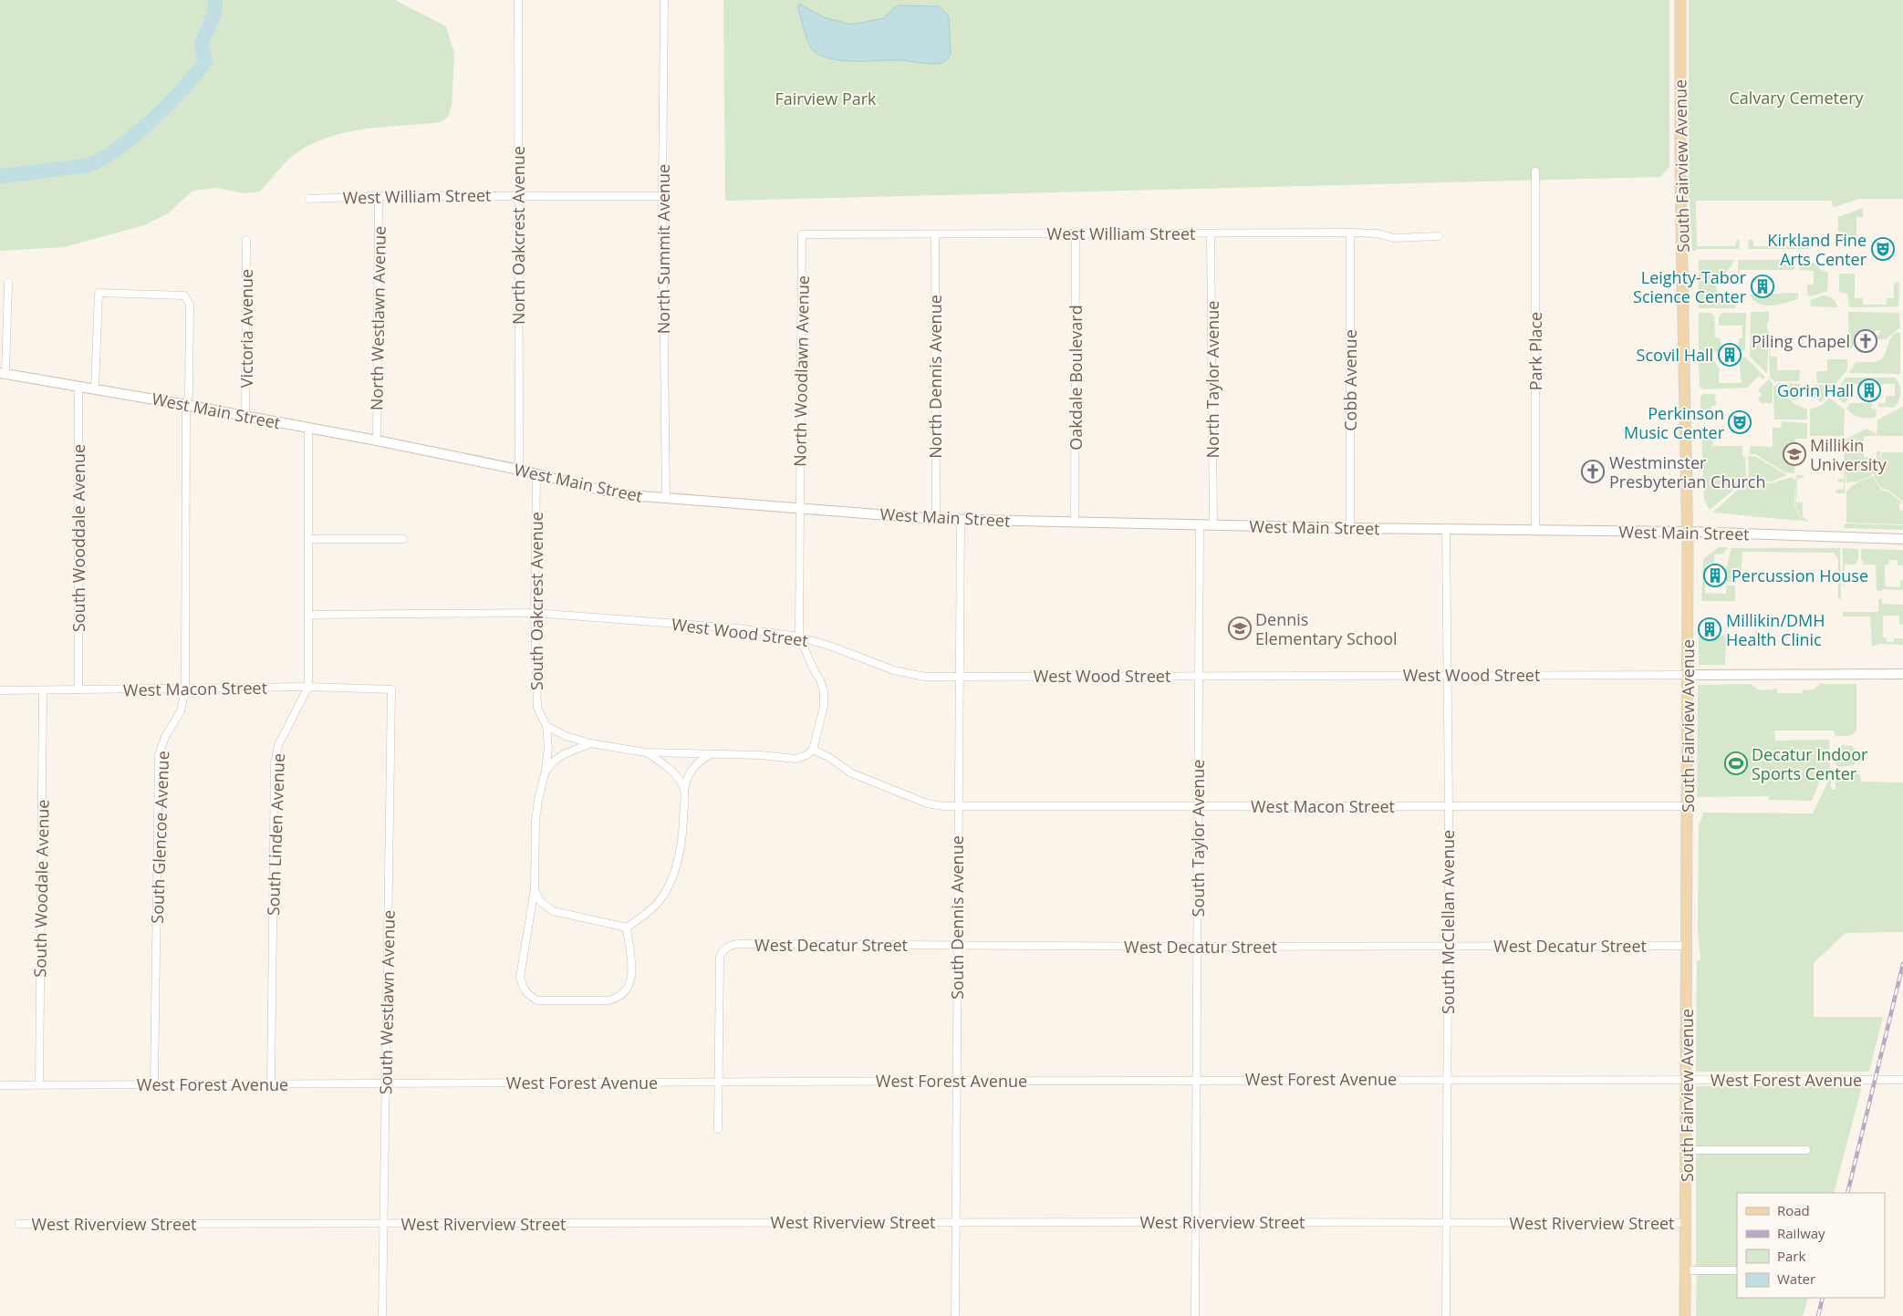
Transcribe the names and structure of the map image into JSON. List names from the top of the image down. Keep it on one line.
{"streets":{"main road":["South Fairview Avenue"],"street":["West William Street","North Oakcrest Avenue","North Summit Avenue","North Westlawn Avenue","Victoria Avenue","Park Place","North Woodlawn Avenue","North Dennis Avenue","Oakdale Boulevard","North Taylor Avenue","Cobb Avenue","West Main Street","South Wooddale Avenue","South Oakcrest Avenue","West Wood Street","West Macon Street","South Linden Avenue","South Glencoe Avenue","South Taylor Avenue","South Woodale Avenue","South Dennis Avenue","South McClellan Avenue","West Decatur Street","South Westlawn Avenue","West Forest Avenue","West Riverview Street"]},"crossings":[["South Fairview Avenue","West Main Street"],["South Fairview Avenue","West Wood Street"],["South Fairview Avenue","West Macon Street"],["South Fairview Avenue","West Decatur Street"],["South Fairview Avenue","West Forest Avenue"],["South Fairview Avenue","West Riverview Street"],["West William Street","North Oakcrest Avenue"],["West William Street","North Summit Avenue"],["West William Street","North Westlawn Avenue"],["West William Street","North Woodlawn Avenue"],["West William Street","North Dennis Avenue"],["West William Street","Oakdale Boulevard"],["West William Street","North Taylor Avenue"],["West William Street","Cobb Avenue"],["North Oakcrest Avenue","West Main Street"],["North Summit Avenue","West Main Street"],["North Westlawn Avenue","West Main Street"],["Victoria Avenue","West Main Street"],["Park Place","West Main Street"],["North Woodlawn Avenue","West Main Street"],["North Woodlawn Avenue","West Wood Street"],["North Dennis Avenue","West Main Street"],["Oakdale Boulevard","West Main Street"],["North Taylor Avenue","West Main Street"],["Cobb Avenue","West Main Street"],["West Main Street","South Wooddale Avenue"],["West Main Street","South Oakcrest Avenue"],["West Main Street","South Linden Avenue"],["West Main Street","South Glencoe Avenue"],["West Main Street","South Taylor Avenue"],["West Main Street","South Dennis Avenue"],["West Main Street","South McClellan Avenue"],["South Wooddale Avenue","West Macon Street"],["South Oakcrest Avenue","West Wood Street"],["West Wood Street","South Linden Avenue"],["West Wood Street","South Taylor Avenue"],["West Wood Street","South Dennis Avenue"],["West Wood Street","South McClellan Avenue"],["West Macon Street","South Linden Avenue"],["West Macon Street","South Glencoe Avenue"],["West Macon Street","South Taylor Avenue"],["West Macon Street","South Woodale Avenue"],["West Macon Street","South Dennis Avenue"],["West Macon Street","South McClellan Avenue"],["West Macon Street","South Westlawn Avenue"],["South Linden Avenue","West Forest Avenue"],["South Glencoe Avenue","West Forest Avenue"],["South Taylor Avenue","West Decatur Street"],["South Taylor Avenue","West Forest Avenue"],["South Taylor Avenue","West Riverview Street"],["South Woodale Avenue","West Forest Avenue"],["South Dennis Avenue","West Decatur Street"],["South Dennis Avenue","West Forest Avenue"],["South Dennis Avenue","West Riverview Street"],["South McClellan Avenue","West Decatur Street"],["South McClellan Avenue","West Forest Avenue"],["South McClellan Avenue","West Riverview Street"],["West Decatur Street","West Forest Avenue"],["South Westlawn Avenue","West Forest Avenue"],["South Westlawn Avenue","West Riverview Street"]],"parks":["Calvary Cemetery","Fairview Park"],"places":{"theatre":["Kirkland Fine Arts Center","Perkinson Music Center"],"building":["Leighty-Tabor Science Center","Scovil Hall","Gorin Hall","Percussion House","Millikin/DMH Health Clinic"],"church":["Piling Chapel","Westminster Presbyterian Church"],"school or university":["Millikin University","Dennis Elementary School"],"sports":["Decatur Indoor Sports Center"]},"legend":["Road","Railway","Park","Water"]}
